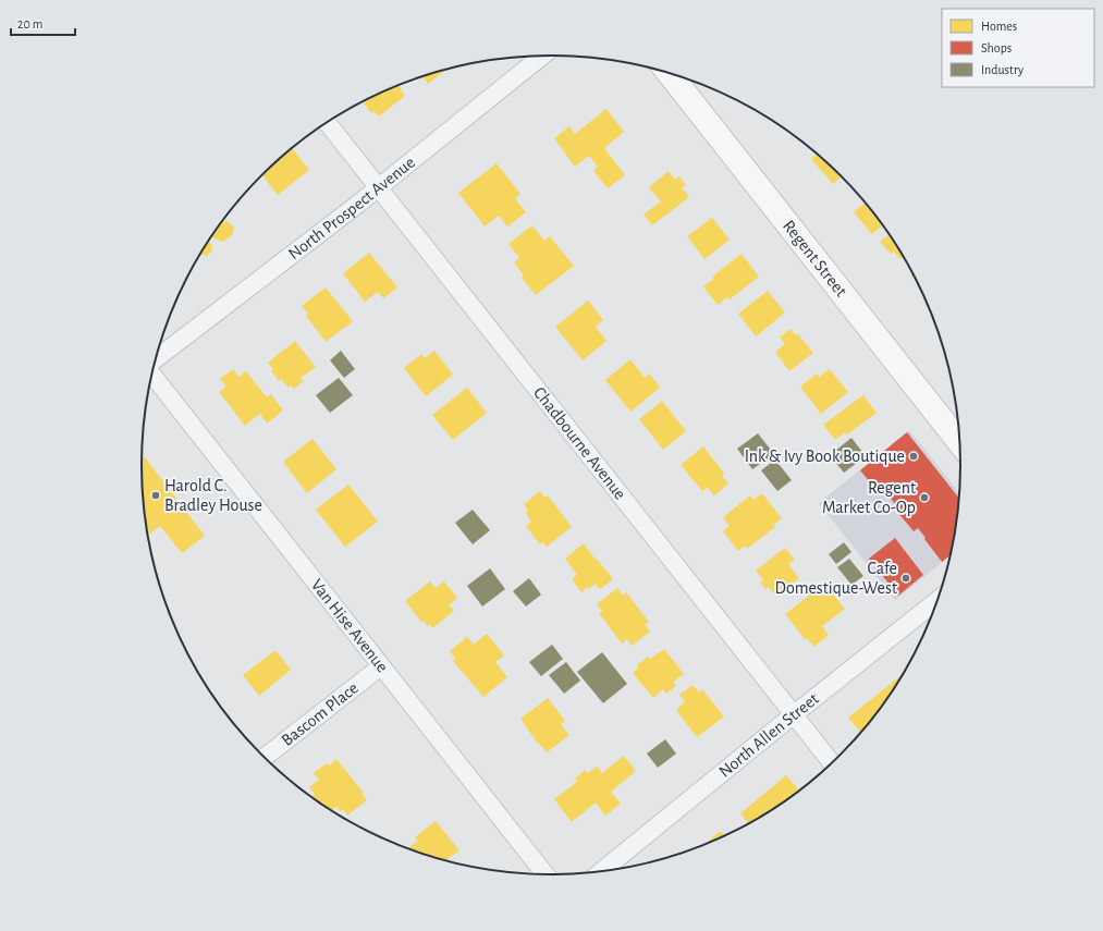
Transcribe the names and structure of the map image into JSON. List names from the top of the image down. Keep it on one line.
{"streets":{"main road":["Regent Street"],"street":["North Prospect Avenue","Chadbourne Avenue","Van Hise Avenue","Bascom Place","North Allen Street"]},"crossings":[["North Prospect Avenue","Chadbourne Avenue"],["Chadbourne Avenue","North Allen Street"],["Van Hise Avenue","Bascom Place"]],"places":["Ink & Ivy Book Boutique","Harold C. Bradley House","Regent Market Co-Op","Cafe Domestique-West"],"legend":["Homes","Shops","Industry"],"scale_bar":"20 m"}
